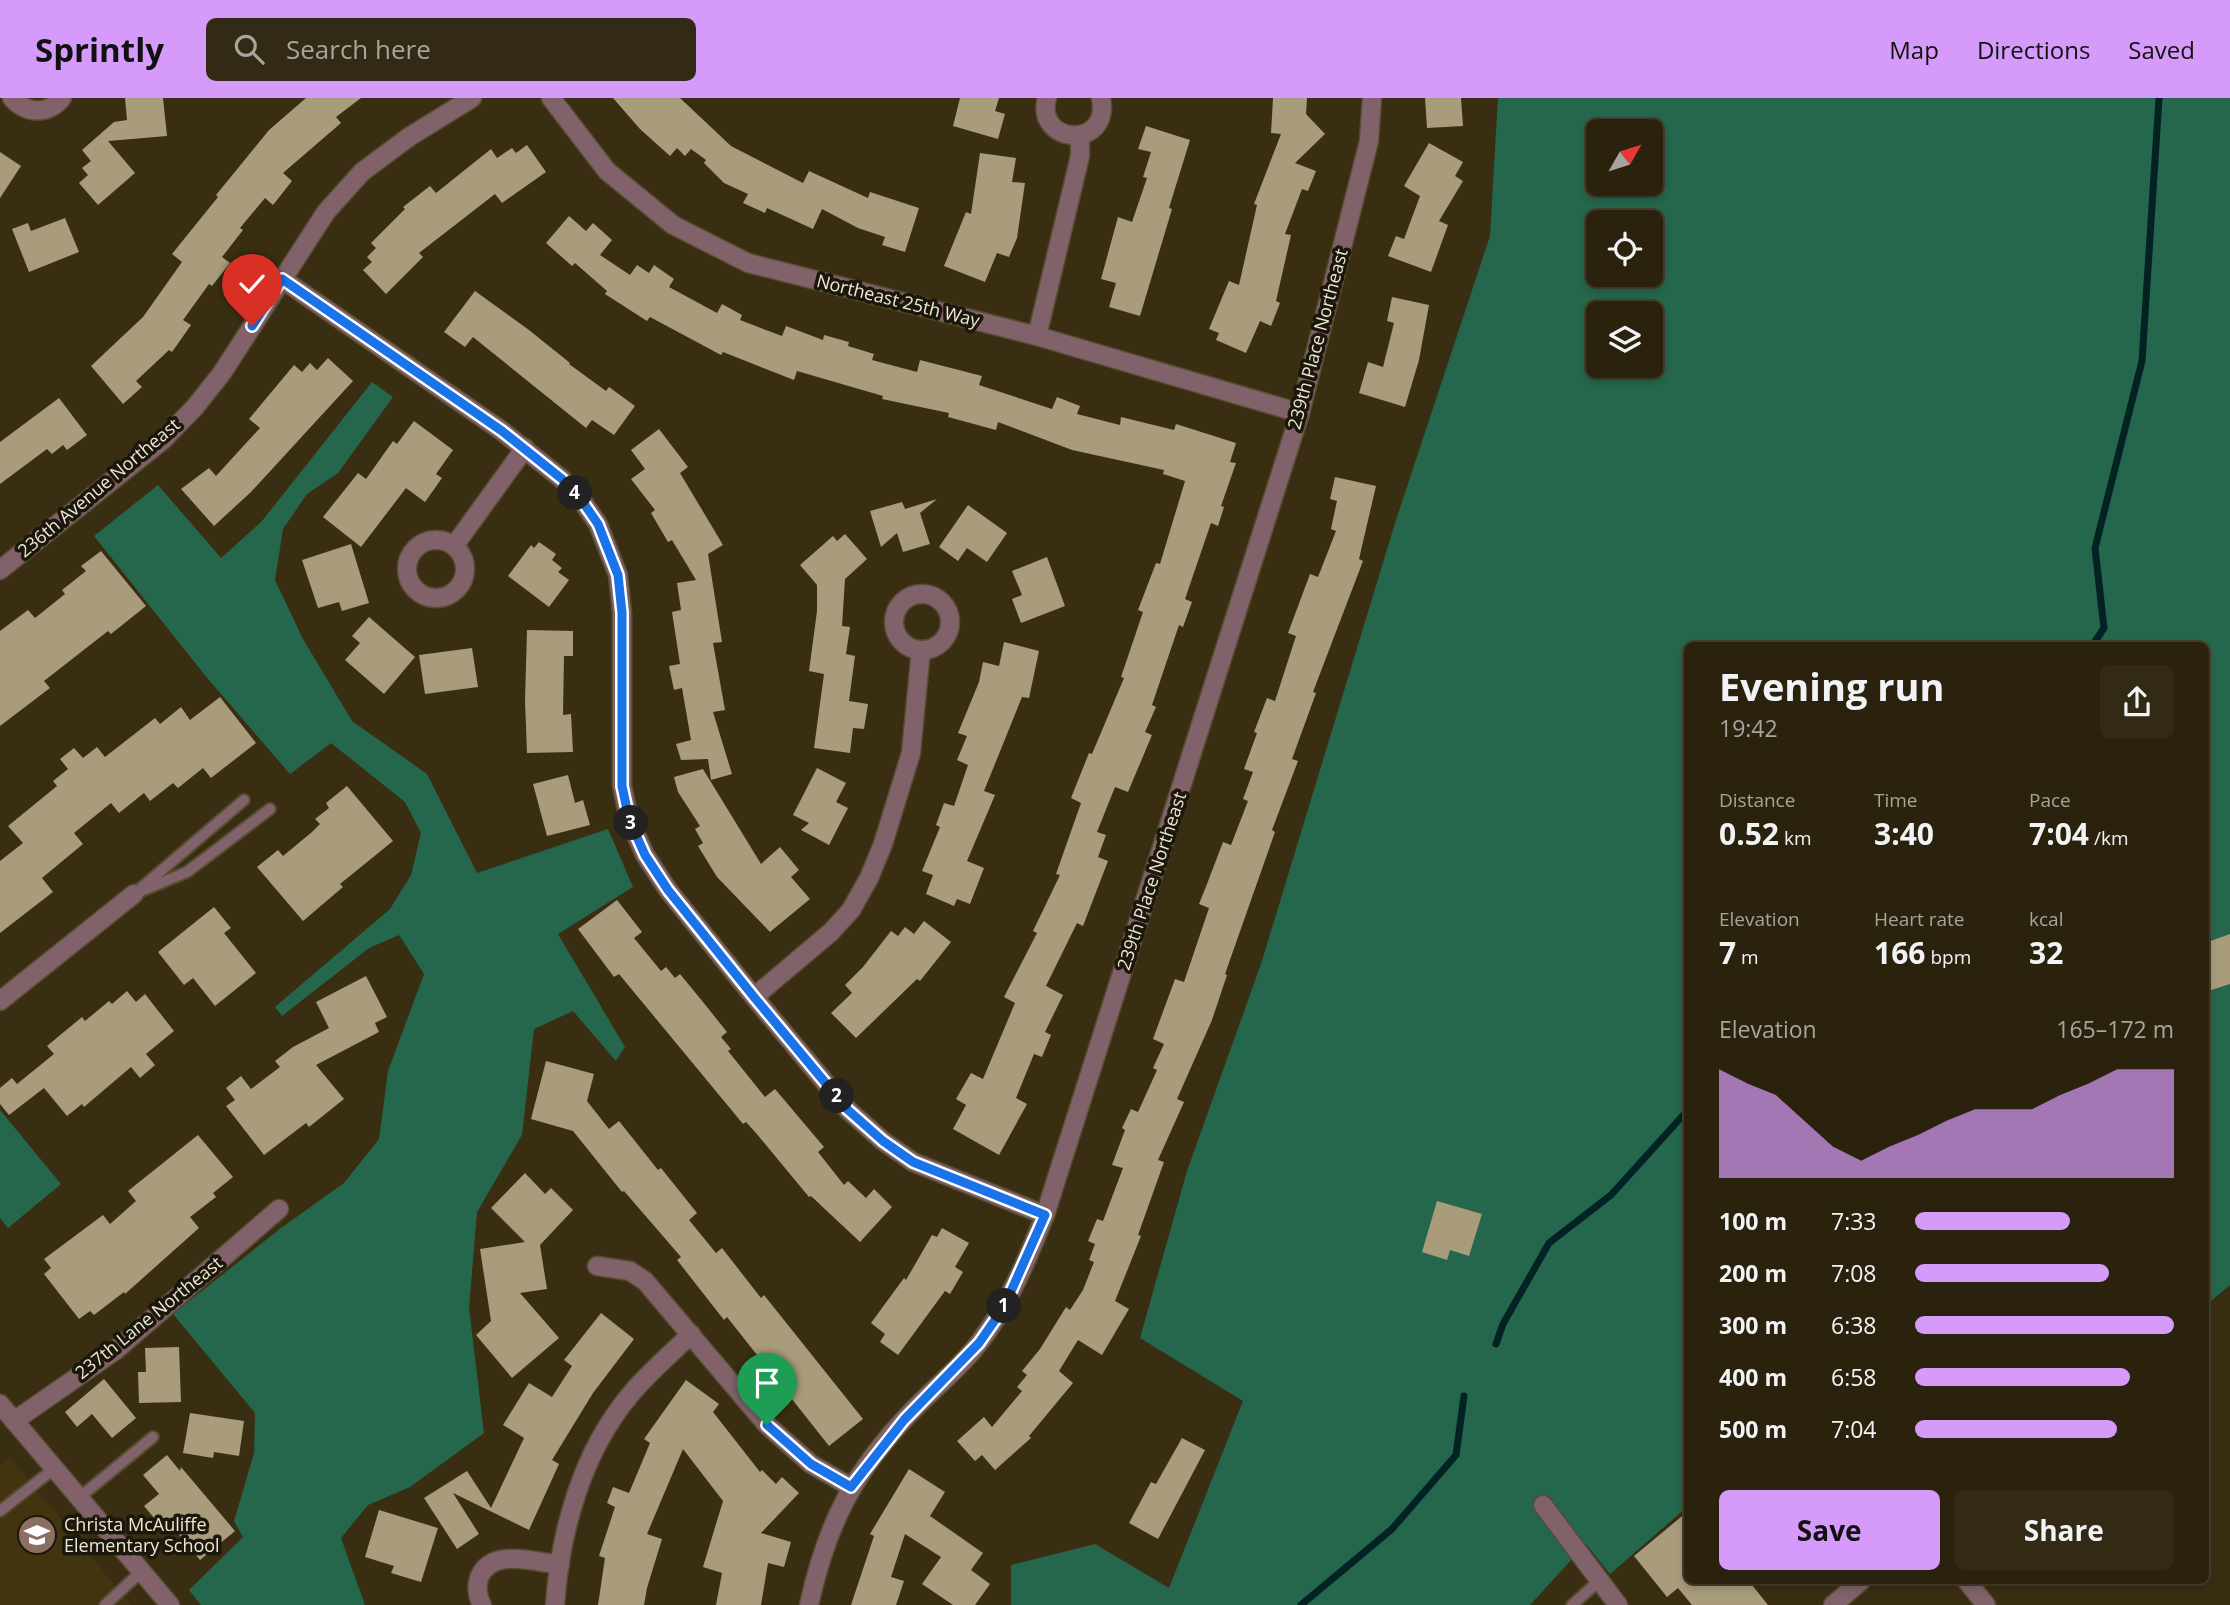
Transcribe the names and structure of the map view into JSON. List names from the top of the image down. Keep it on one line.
{"streets":{"street":["Northeast 25th Way","239th Place Northeast","236th Avenue Northeast","237th Lane Northeast"]},"crossings":[["Northeast 25th Way","239th Place Northeast"]],"places":{"school or university":["Christa McAuliffe Elementary School"]},"north":"top right","page":{"header":"Sprintly","search":"Search here","nav":["Map","Directions","Saved"],"pins":["4","3","2","1"],"heading":["Evening run","19:42"],"stats":[["Distance","0.52 km"],["Time","3:40"],["Pace","7:04 /km"],["Elevation","7 m"],["Heart rate","166 bpm"],["kcal","32"]],"chart":["Elevation","165–172 m"],"list":[{"name":"100 m","note":"7:33"},{"name":"200 m","note":"7:08"},{"name":"300 m","note":"6:38"},{"name":"400 m","note":"6:58"},{"name":"500 m","note":"7:04"}],"buttons":["Save","Share"]}}
